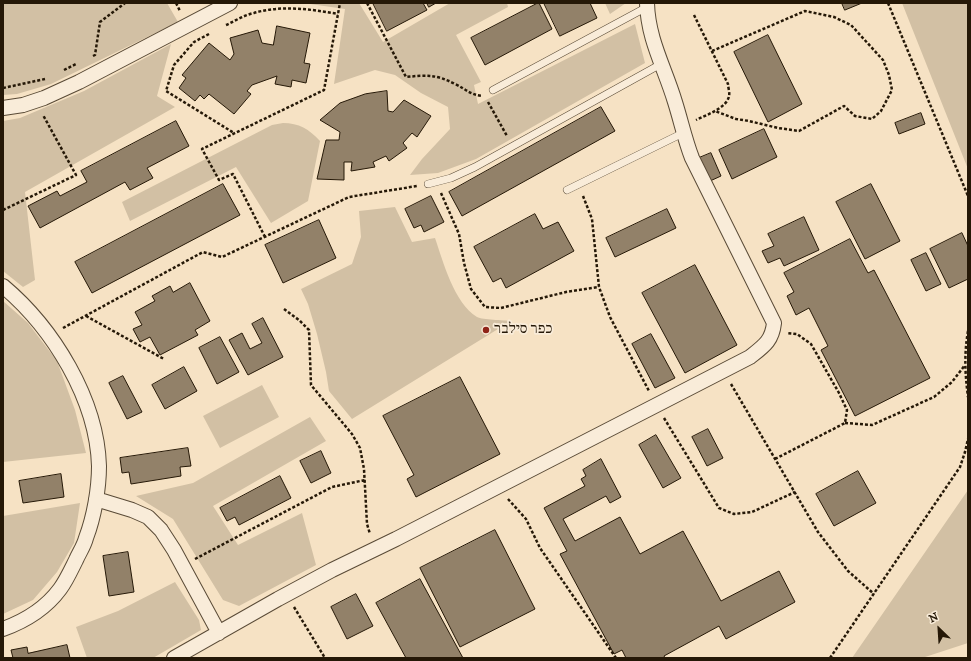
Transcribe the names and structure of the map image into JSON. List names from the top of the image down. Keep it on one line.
{"places":["כפר סילבר"],"north":"top left"}
